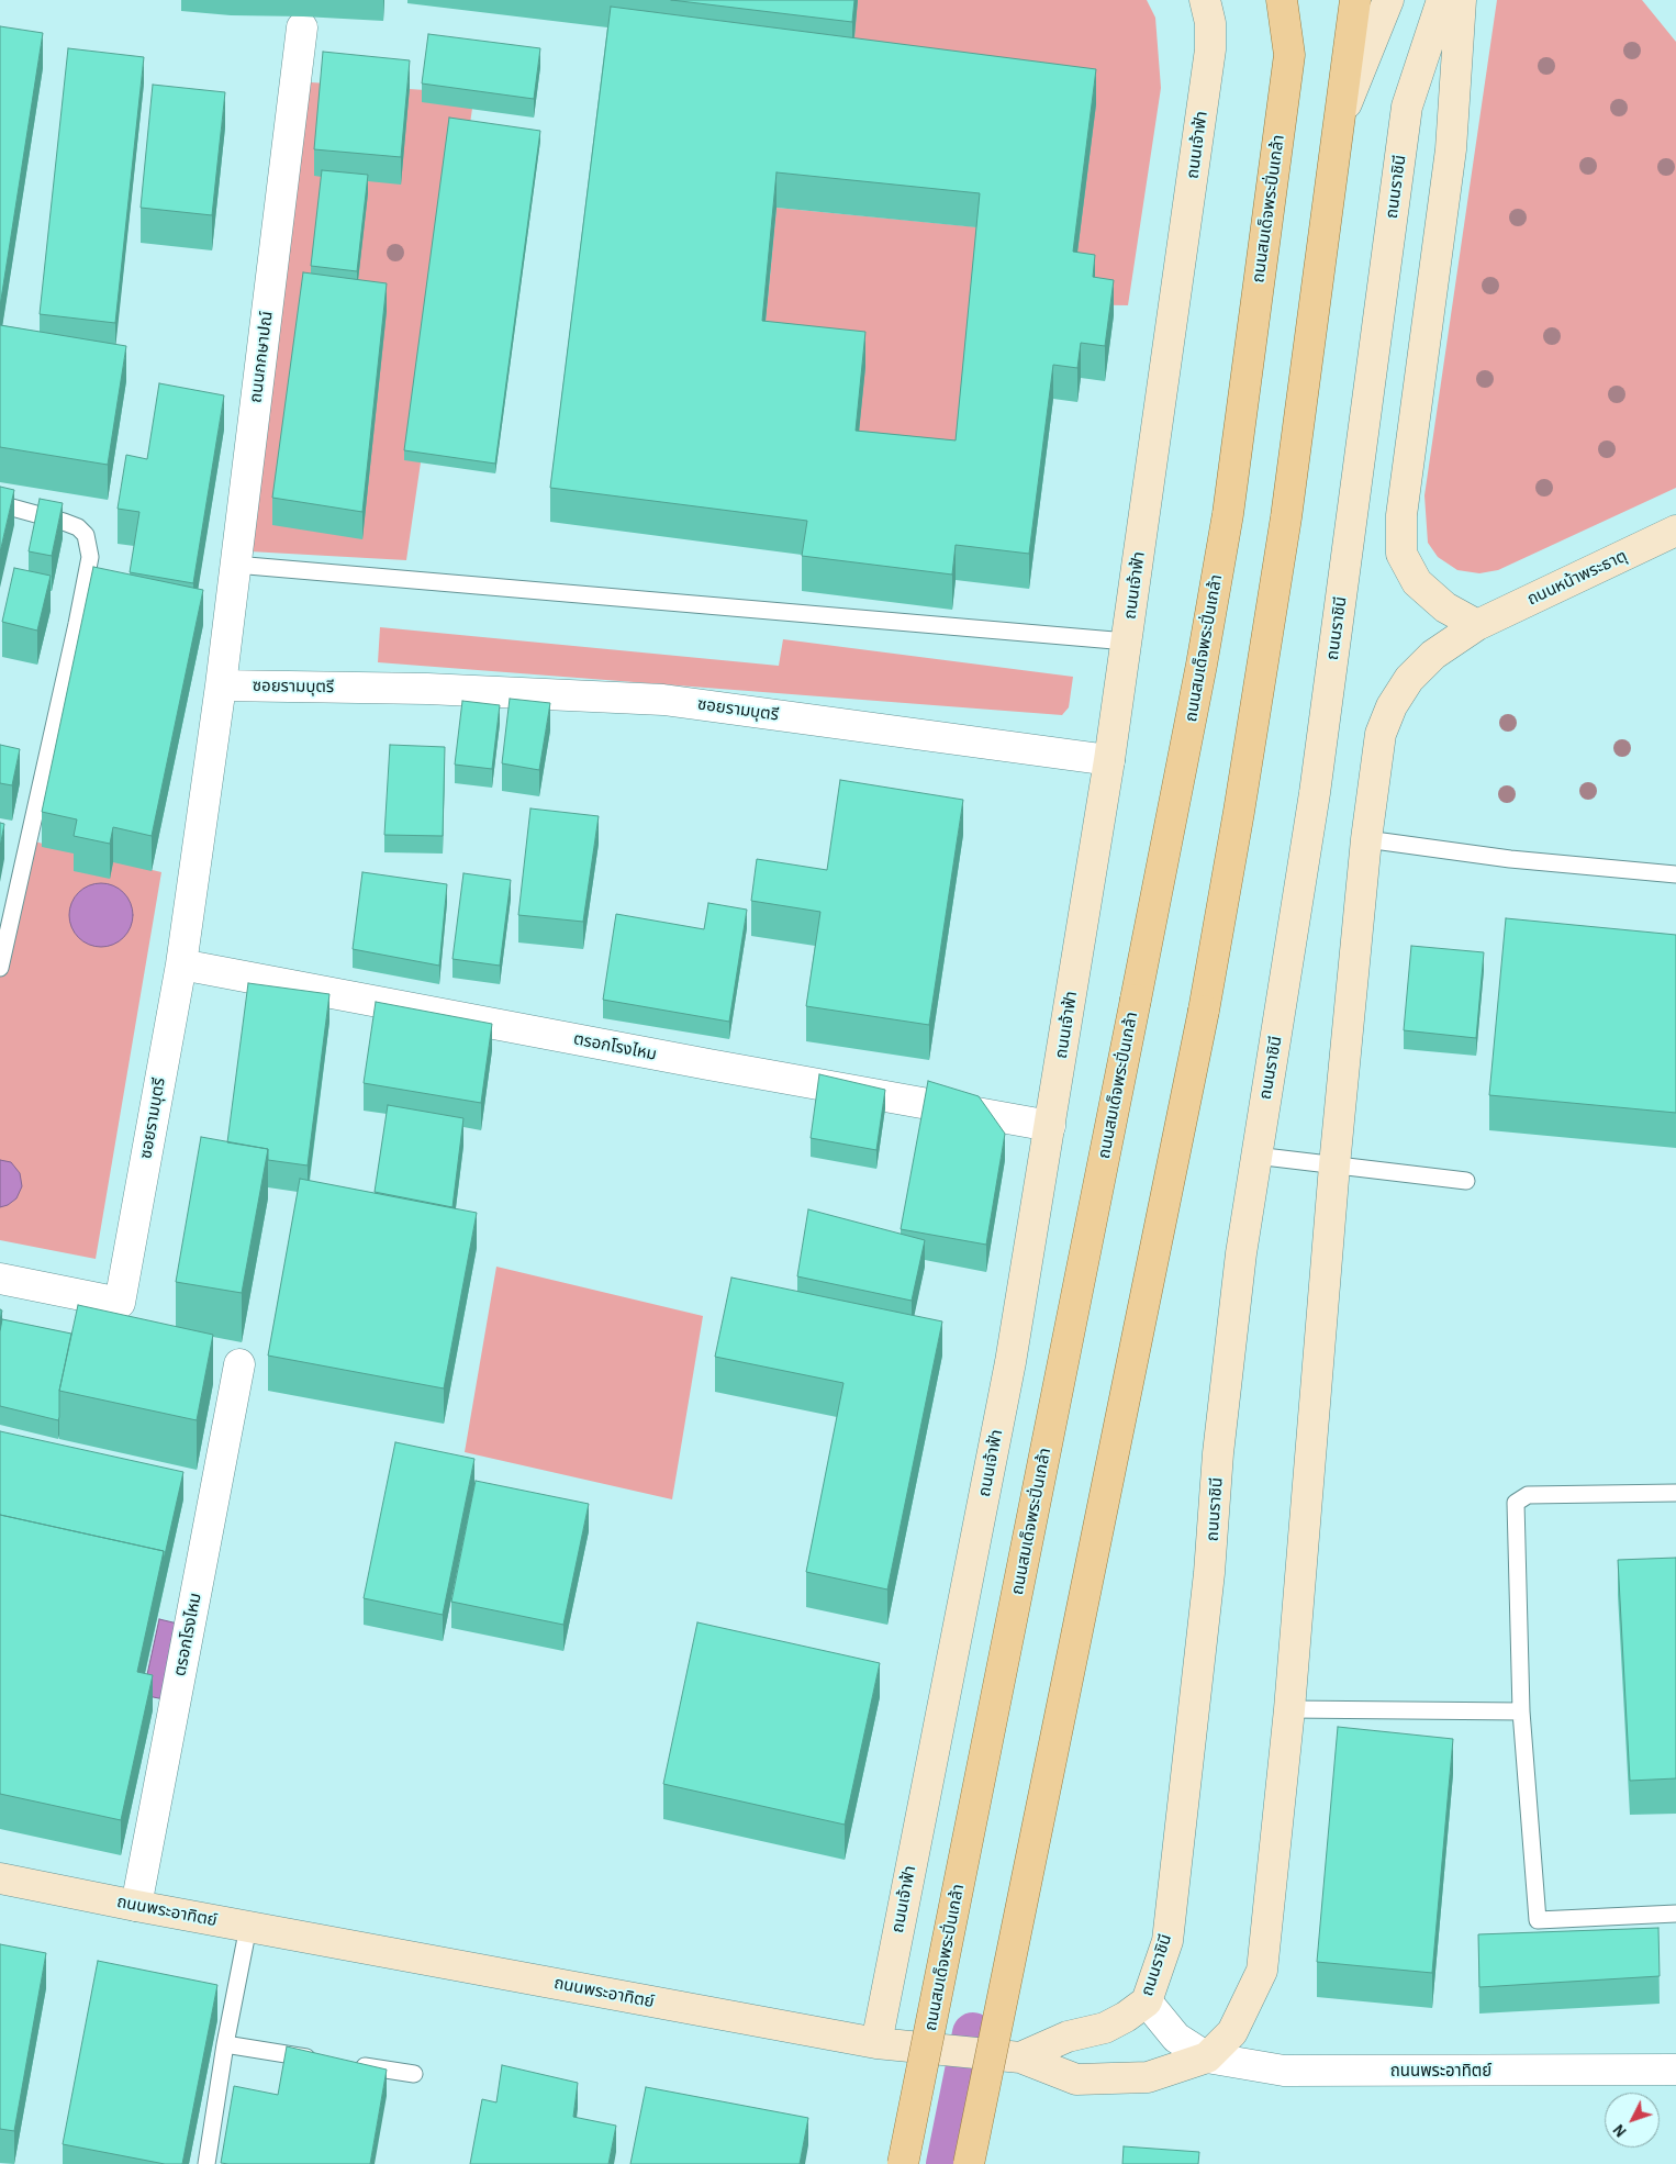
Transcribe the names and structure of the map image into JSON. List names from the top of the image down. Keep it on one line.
{"streets":{"main road":["ถนนสมเด็จพระปิ่นเกล้า"],"street":["ถนนเจ้าฟ้า","ถนนราชินี","ถนนกกษาปณ์","ถนนหน้าพระธาตุ","ซอยรามบุตรี","ตรอกโรงไหม","ถนนพระอาทิตย์"]},"crossings":[["ถนนเจ้าฟ้า","ซอยรามบุตรี"],["ถนนเจ้าฟ้า","ตรอกโรงไหม"],["ถนนเจ้าฟ้า","ถนนพระอาทิตย์"],["ถนนราชินี","ถนนพระอาทิตย์"],["ถนนกกษาปณ์","ซอยรามบุตรี"],["ซอยรามบุตรี","ตรอกโรงไหม"],["ตรอกโรงไหม","ถนนพระอาทิตย์"]],"north":"bottom left"}
